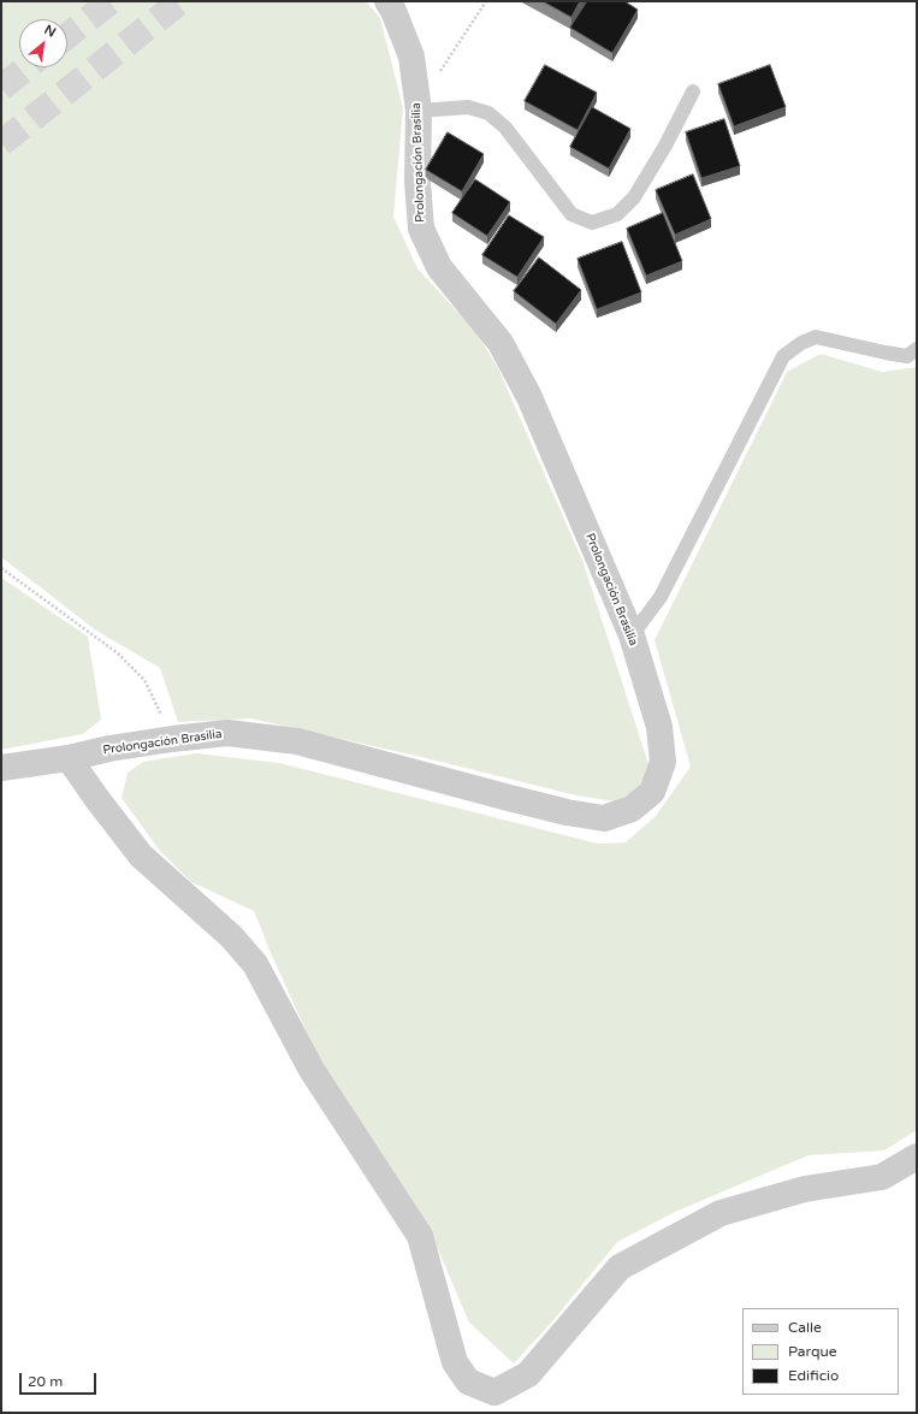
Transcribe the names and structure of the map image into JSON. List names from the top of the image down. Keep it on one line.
{"streets":{"street":["Prolongación Brasilia"]},"legend":["Calle","Parque","Edificio"],"scale_bar":"20 m","north":"top right"}
